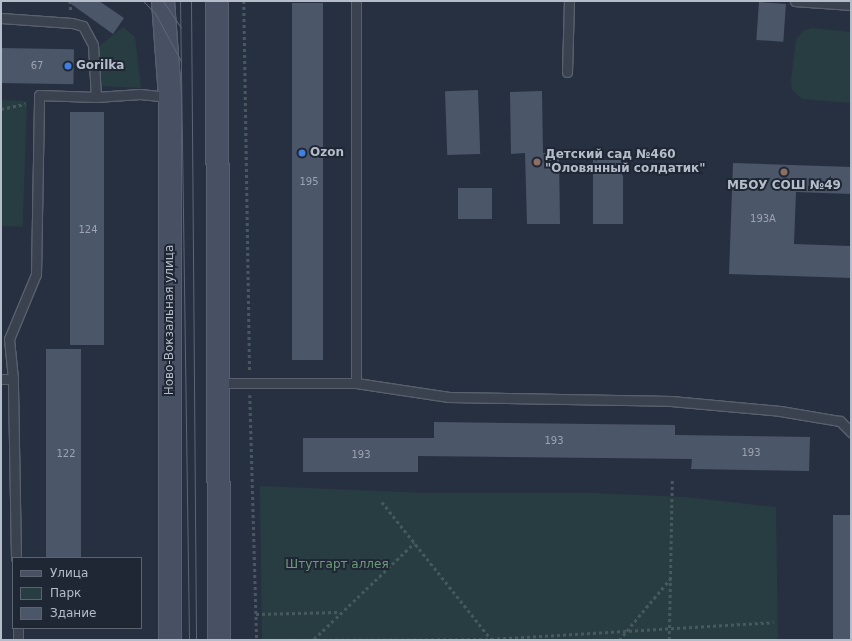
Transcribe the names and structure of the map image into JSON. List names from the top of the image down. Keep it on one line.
{"streets":{"main road":["Ново-Вокзальная улица"]},"parks":["Штутгарт аллея"],"places":["Gorilka","Ozon","Детский сад №460 \"Оловянный солдатик\"","МБОУ СОШ №49"],"house_numbers":["67","195","193А","124","193","193","122","193"],"legend":["Улица","Парк","Здание"]}
